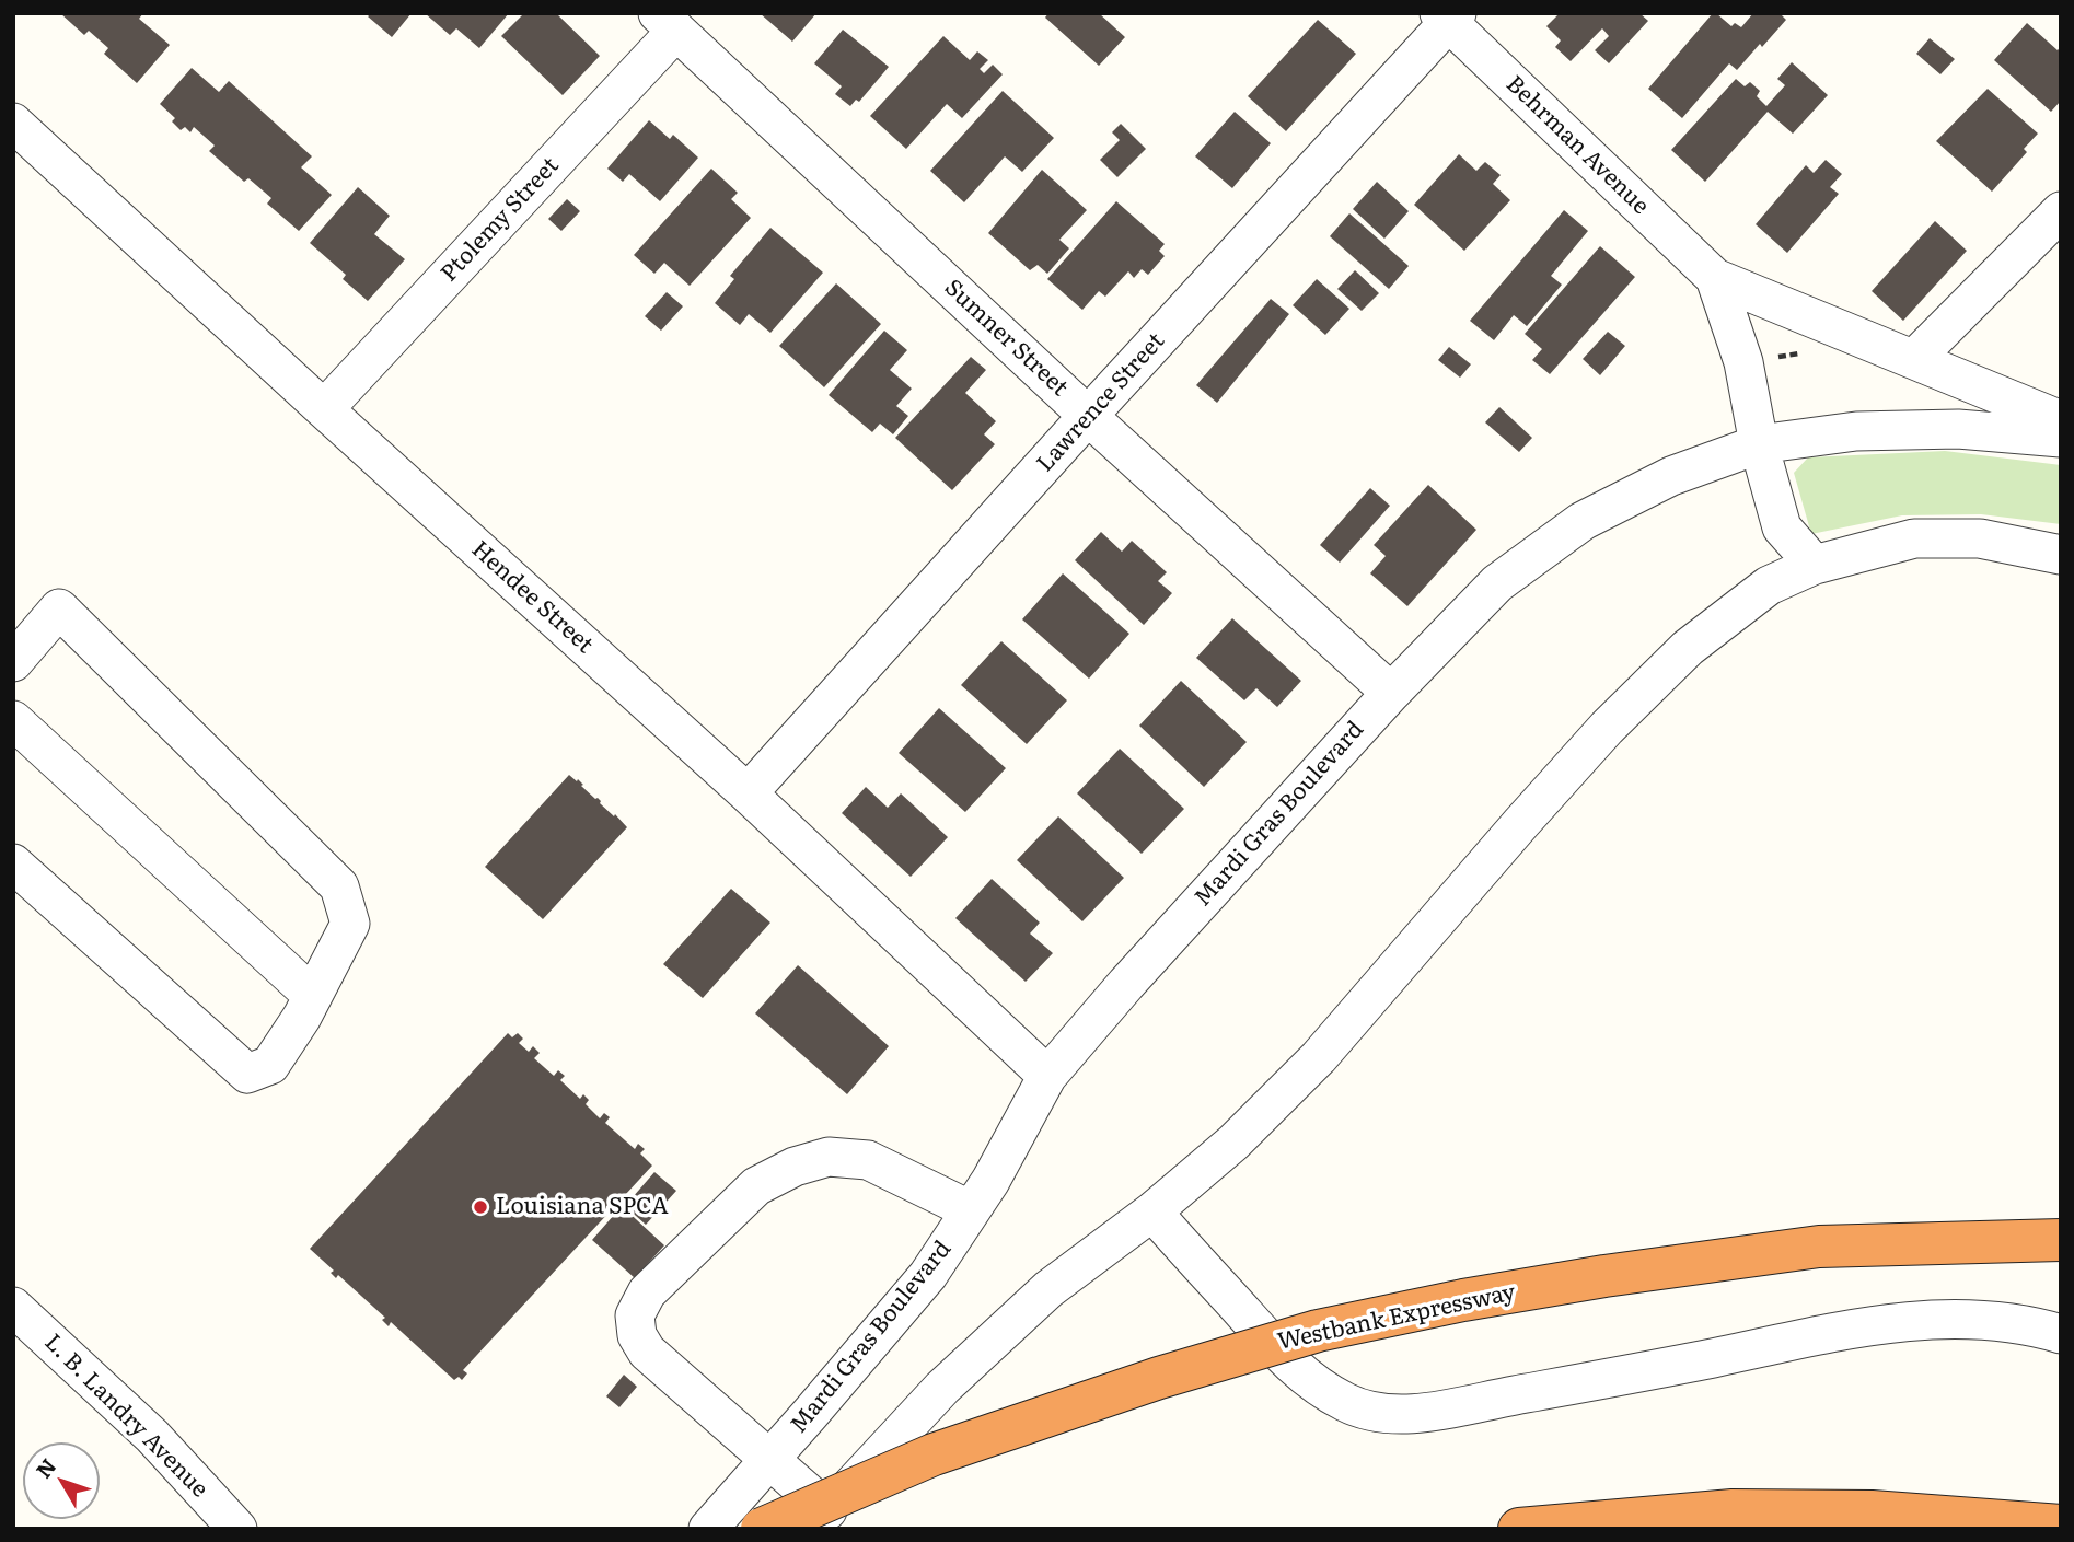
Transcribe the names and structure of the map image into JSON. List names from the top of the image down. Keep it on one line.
{"streets":{"highway":["Westbank Expressway"],"street":["Behrman Avenue","Ptolemy Street","Sumner Street","Lawrence Street","Hendee Street","Mardi Gras Boulevard","L. B. Landry Avenue"]},"crossings":[["Behrman Avenue","Lawrence Street"],["Behrman Avenue","Mardi Gras Boulevard"],["Ptolemy Street","Sumner Street"],["Ptolemy Street","Hendee Street"],["Sumner Street","Lawrence Street"],["Sumner Street","Mardi Gras Boulevard"],["Lawrence Street","Hendee Street"],["Hendee Street","Mardi Gras Boulevard"]],"places":["Louisiana SPCA"],"north":"top left"}
